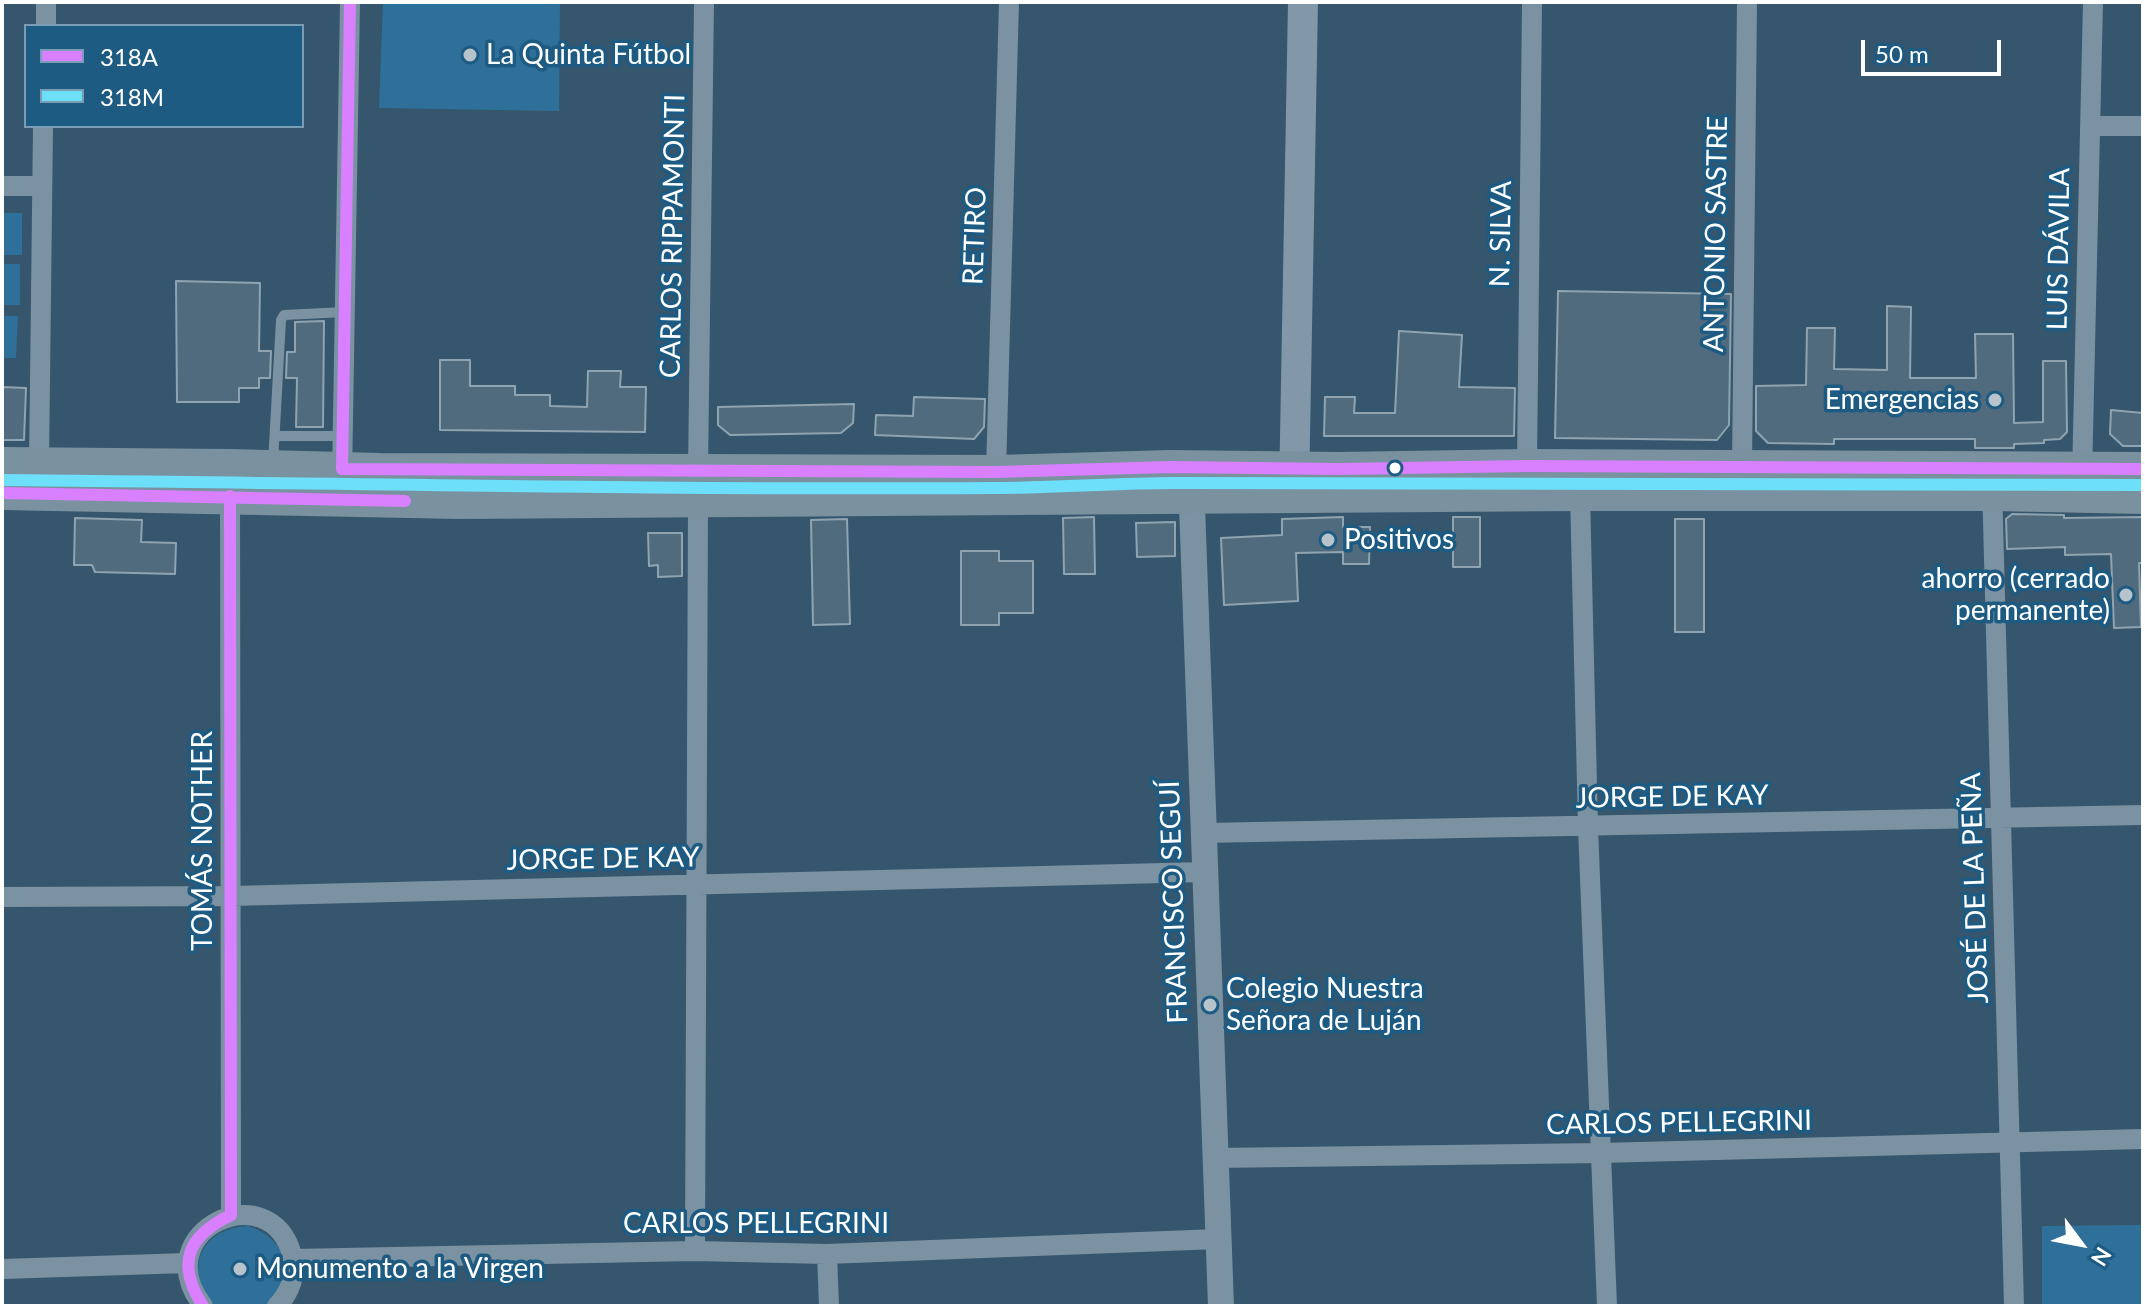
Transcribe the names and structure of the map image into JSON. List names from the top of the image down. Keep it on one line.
{"streets":{"street":["N. SILVA","ANTONIO SASTRE","CARLOS RIPPAMONTI","RETIRO","LUIS DÁVILA","JORGE DE KAY","TOMÁS NOTHER","JOSÉ DE LA PEÑA","FRANCISCO SEGUÍ","CARLOS PELLEGRINI"]},"crossings":[["CARLOS RIPPAMONTI","JORGE DE KAY"],["CARLOS RIPPAMONTI","CARLOS PELLEGRINI"],["JORGE DE KAY","TOMÁS NOTHER"],["JORGE DE KAY","JOSÉ DE LA PEÑA"],["JORGE DE KAY","FRANCISCO SEGUÍ"],["JOSÉ DE LA PEÑA","CARLOS PELLEGRINI"],["FRANCISCO SEGUÍ","CARLOS PELLEGRINI"]],"places":["La Quinta Fútbol","Emergencias","Positivos","ahorro (cerrado permanente)","Colegio Nuestra Señora de Luján","Monumento a la Virgen"],"lines":["transit line 318A","transit line 318M"],"legend":["318A","318M"],"scale_bar":"50 m","north":"bottom right"}
